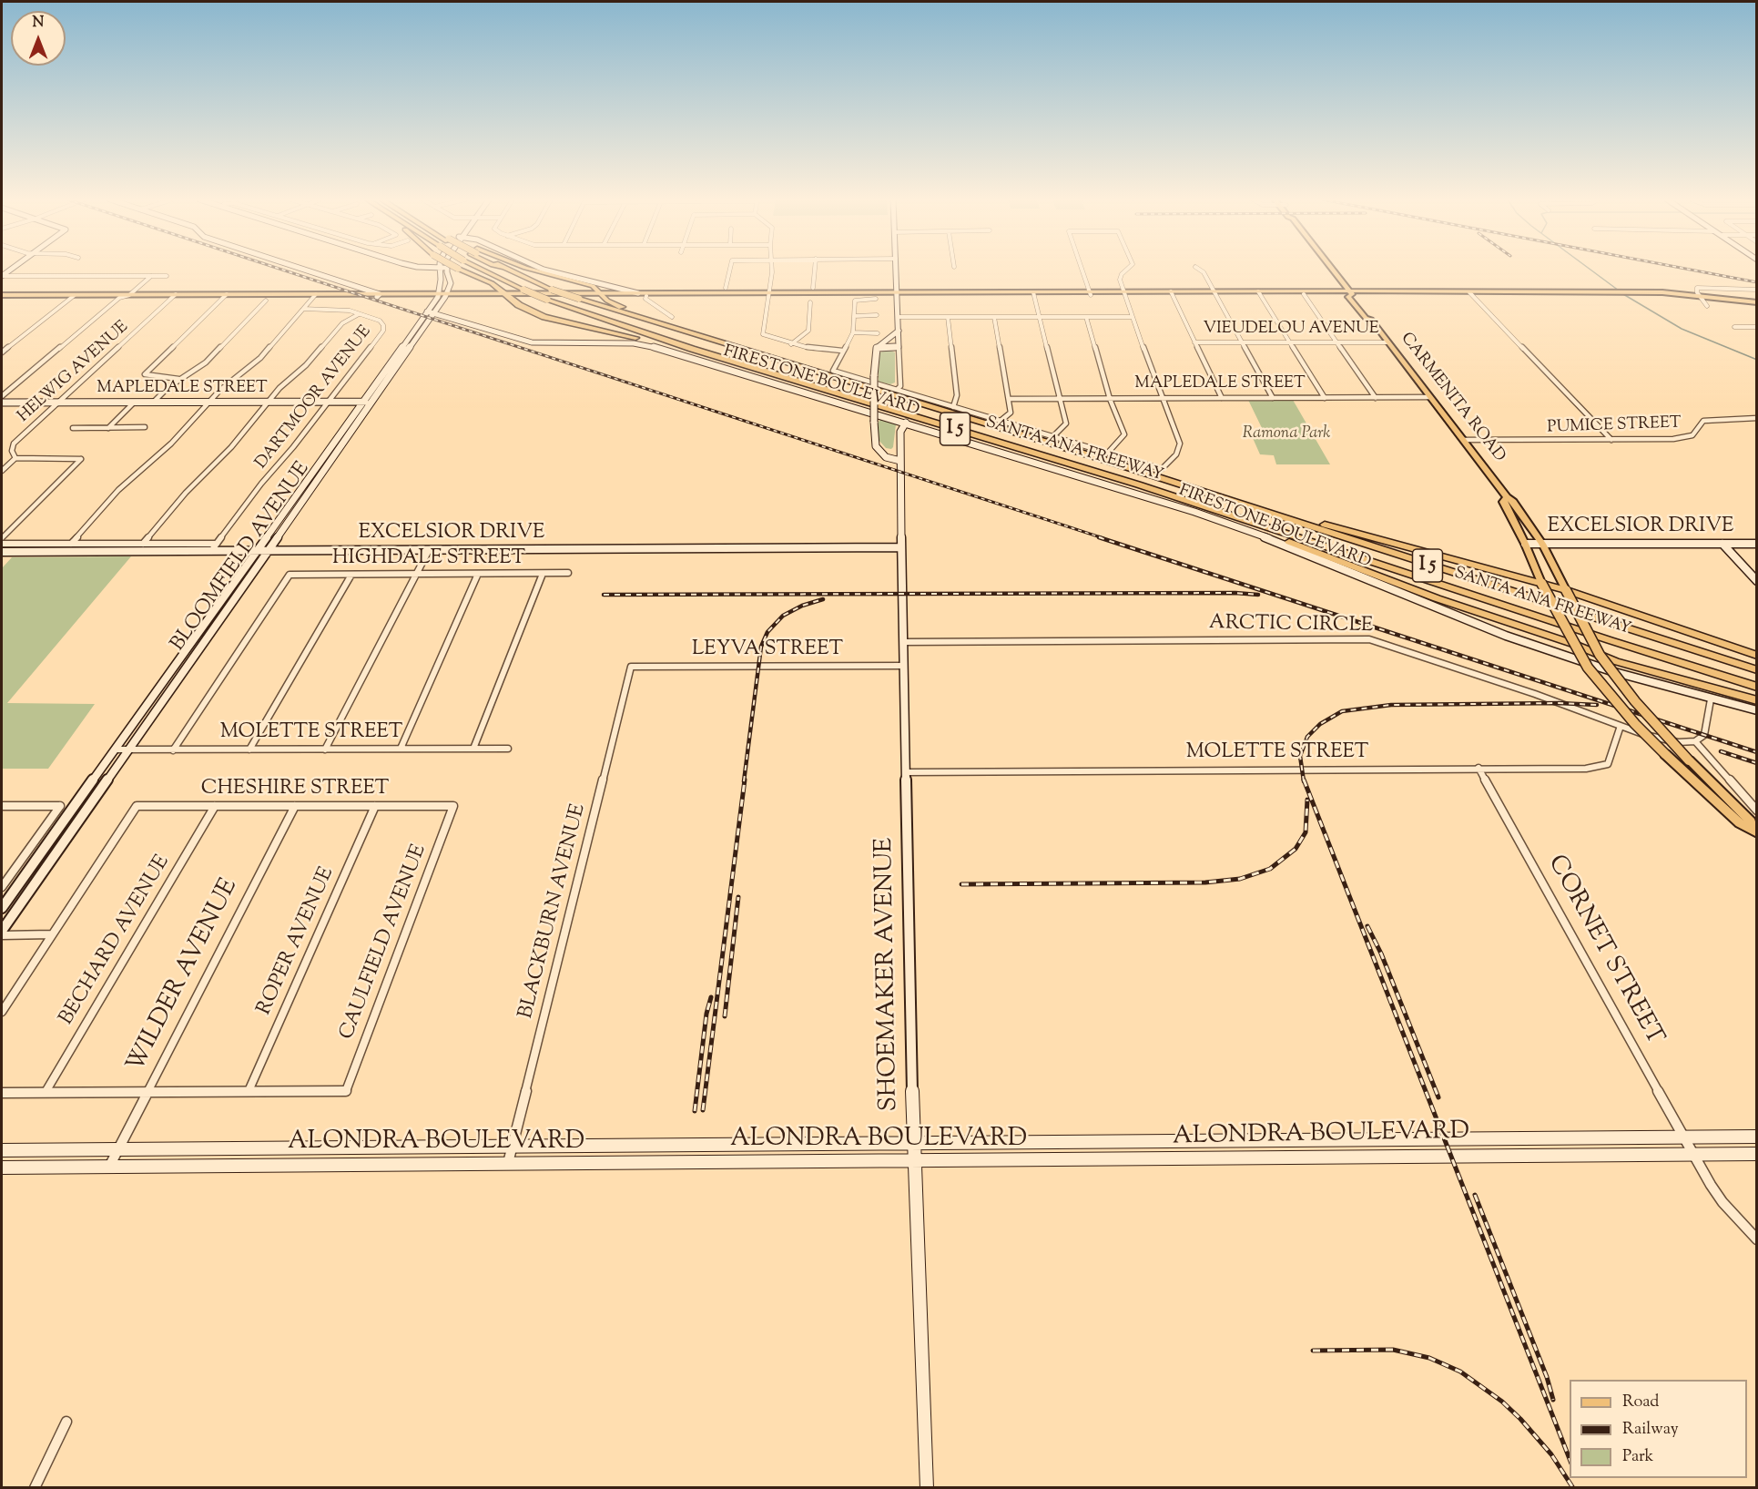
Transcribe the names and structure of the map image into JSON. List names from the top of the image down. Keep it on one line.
{"streets":{"highway":["I 5","SANTA ANA FREEWAY"],"main road":["CARMENITA ROAD"],"street":["VIEUDELOU AVENUE","HELWIG AVENUE","FIRESTONE BOULEVARD","MAPLEDALE STREET","DARTMOOR AVENUE","PUMICE STREET","EXCELSIOR DRIVE","BLOOMFIELD AVENUE","HIGHDALE STREET","ARCTIC CIRCLE","LEYVA STREET","MOLETTE STREET","CHESHIRE STREET","BLACKBURN AVENUE","BECHARD AVENUE","ROPER AVENUE","CAULFIELD AVENUE","CORNET STREET","SHOEMAKER AVENUE","WILDER AVENUE","ALONDRA BOULEVARD"]},"crossings":[["VIEUDELOU AVENUE","CARMENITA ROAD"],["HELWIG AVENUE","MAPLEDALE STREET"],["FIRESTONE BOULEVARD","MAPLEDALE STREET"],["FIRESTONE BOULEVARD","BLOOMFIELD AVENUE"],["FIRESTONE BOULEVARD","SHOEMAKER AVENUE"],["MAPLEDALE STREET","DARTMOOR AVENUE"],["MAPLEDALE STREET","CARMENITA ROAD"],["MAPLEDALE STREET","BLOOMFIELD AVENUE"],["DARTMOOR AVENUE","EXCELSIOR DRIVE"],["CARMENITA ROAD","PUMICE STREET"],["CARMENITA ROAD","EXCELSIOR DRIVE"],["EXCELSIOR DRIVE","BLOOMFIELD AVENUE"],["EXCELSIOR DRIVE","SHOEMAKER AVENUE"],["BLOOMFIELD AVENUE","MOLETTE STREET"],["HIGHDALE STREET","MOLETTE STREET"],["ARCTIC CIRCLE","MOLETTE STREET"],["ARCTIC CIRCLE","SHOEMAKER AVENUE"],["LEYVA STREET","BLACKBURN AVENUE"],["LEYVA STREET","SHOEMAKER AVENUE"],["MOLETTE STREET","CORNET STREET"],["MOLETTE STREET","SHOEMAKER AVENUE"],["CHESHIRE STREET","BECHARD AVENUE"],["CHESHIRE STREET","ROPER AVENUE"],["CHESHIRE STREET","CAULFIELD AVENUE"],["CHESHIRE STREET","WILDER AVENUE"],["BLACKBURN AVENUE","ALONDRA BOULEVARD"],["ROPER AVENUE","CAULFIELD AVENUE"],["CORNET STREET","ALONDRA BOULEVARD"],["SHOEMAKER AVENUE","ALONDRA BOULEVARD"],["WILDER AVENUE","ALONDRA BOULEVARD"]],"parks":["Ramona Park"],"legend":["Road","Railway","Park"],"north":"top"}
